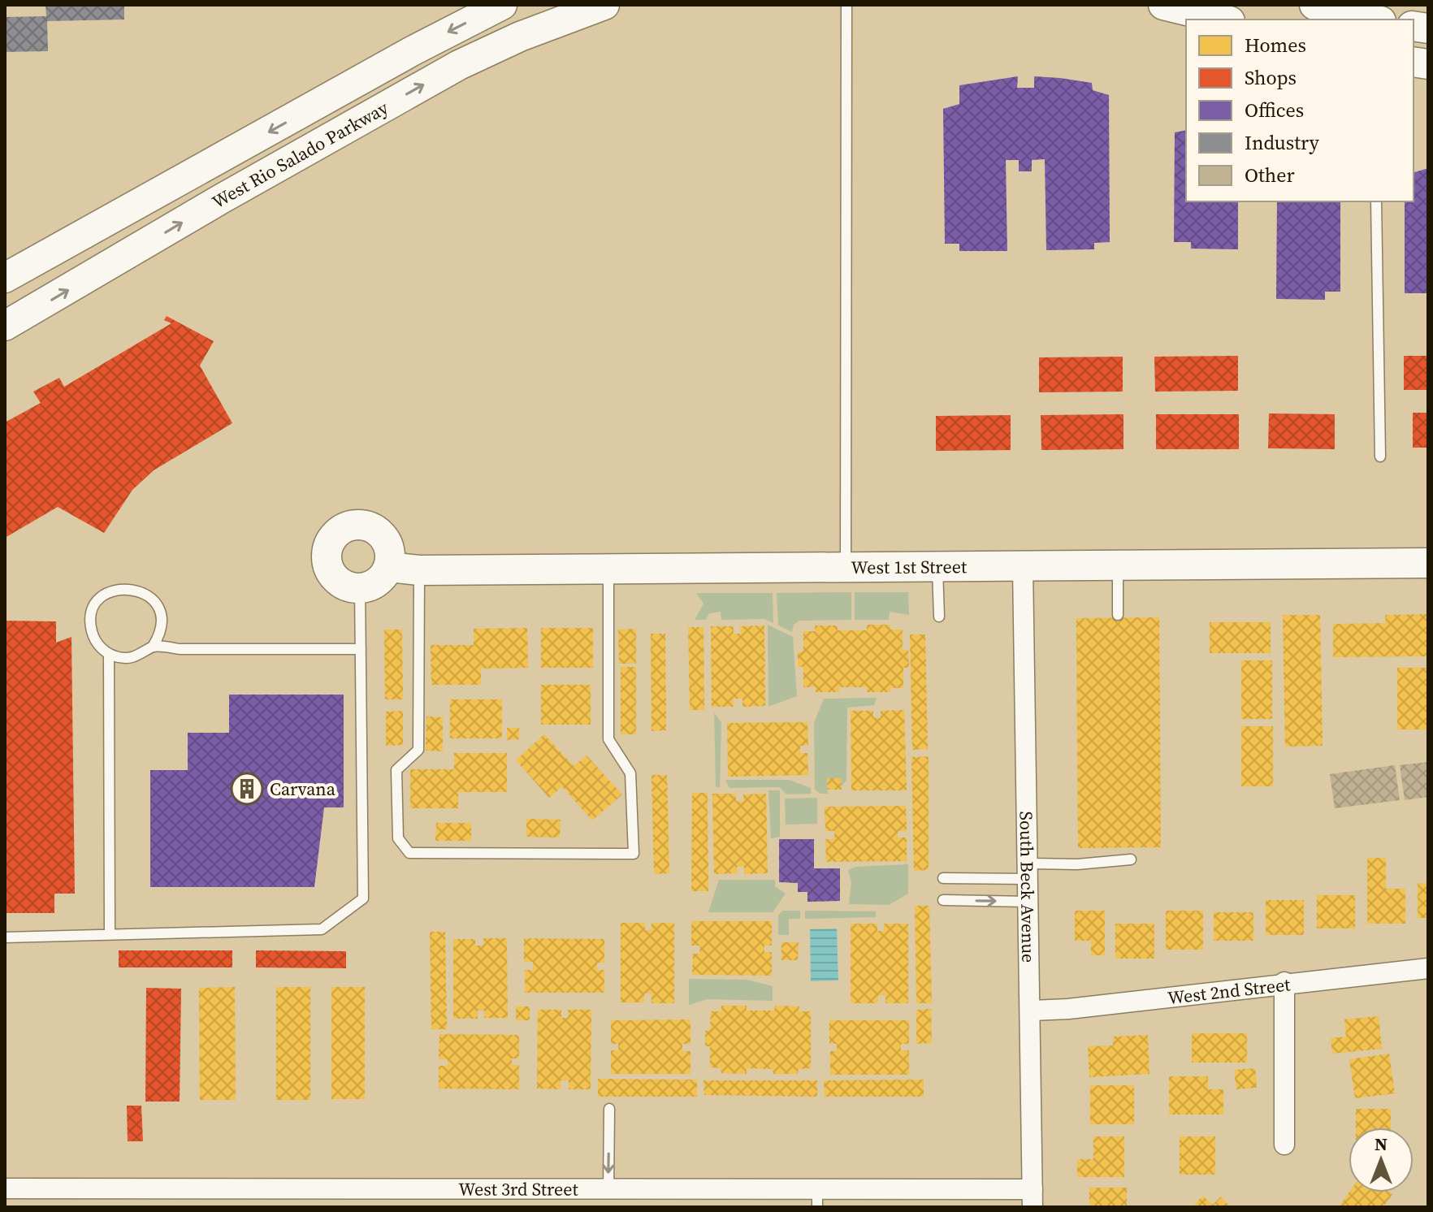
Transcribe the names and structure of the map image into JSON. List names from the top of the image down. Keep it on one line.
{"streets":{"main road":["West Rio Salado Parkway","West 1st Street"],"street":["South Beck Avenue","West 2nd Street","West 3rd Street"]},"crossings":[["West 1st Street","South Beck Avenue"],["South Beck Avenue","West 2nd Street"],["South Beck Avenue","West 3rd Street"]],"places":{"building":["Carvana"]},"legend":["Homes","Shops","Offices","Industry","Other"],"north":"top"}
